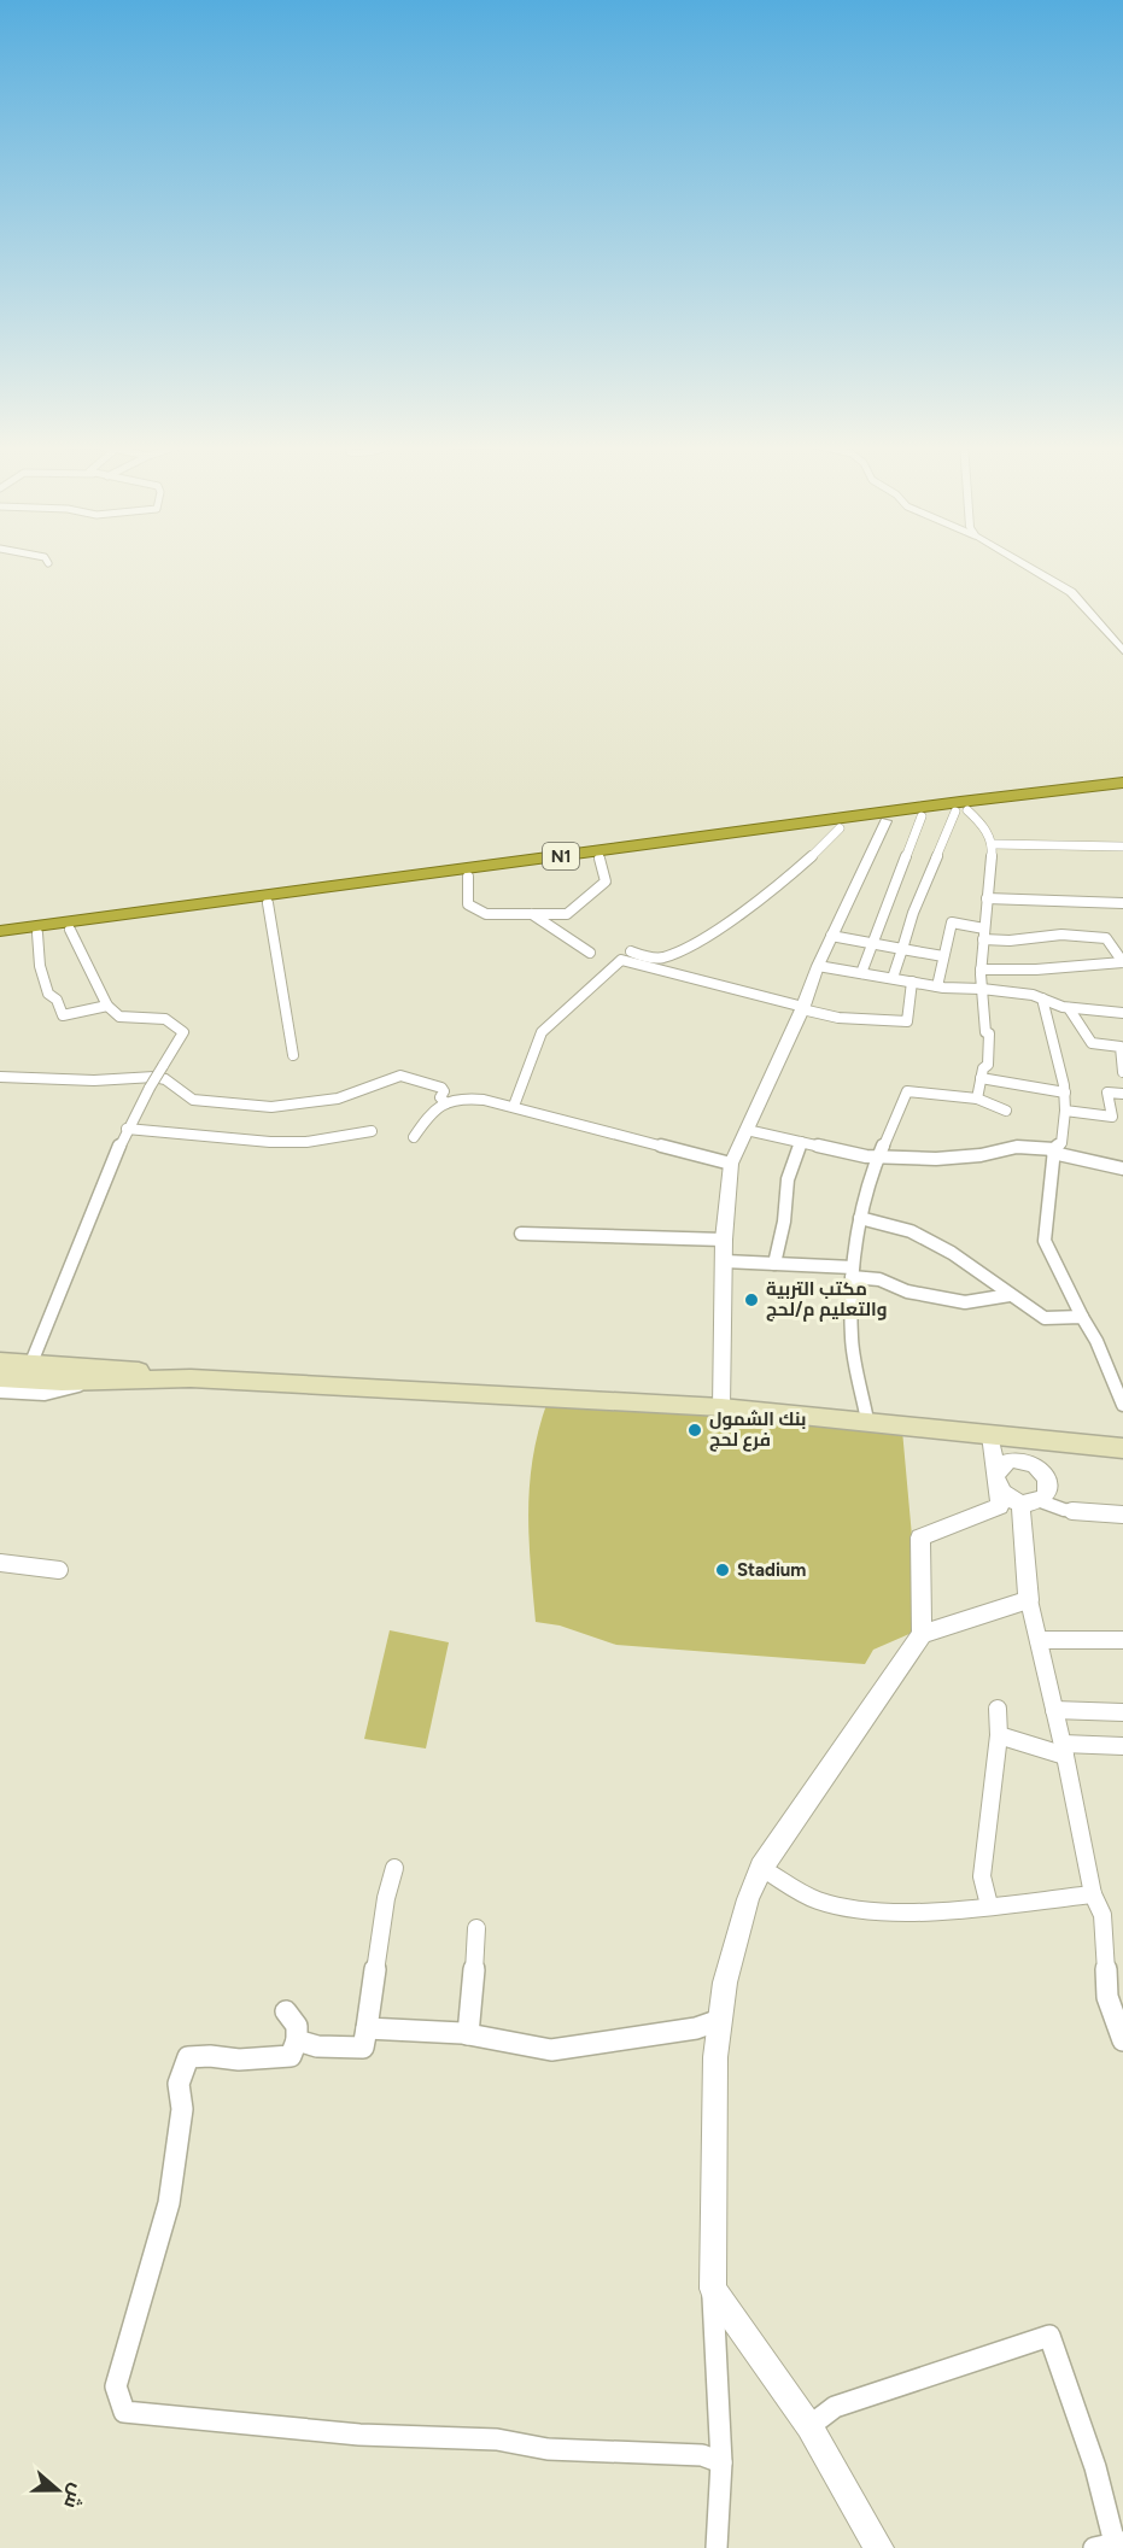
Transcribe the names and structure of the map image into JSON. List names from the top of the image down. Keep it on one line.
{"streets":{"highway":["N1"]},"places":["مكتب التربية والتعليم م/لحج","بنك الشمول فرع لحج","Stadium"],"north":"right"}
